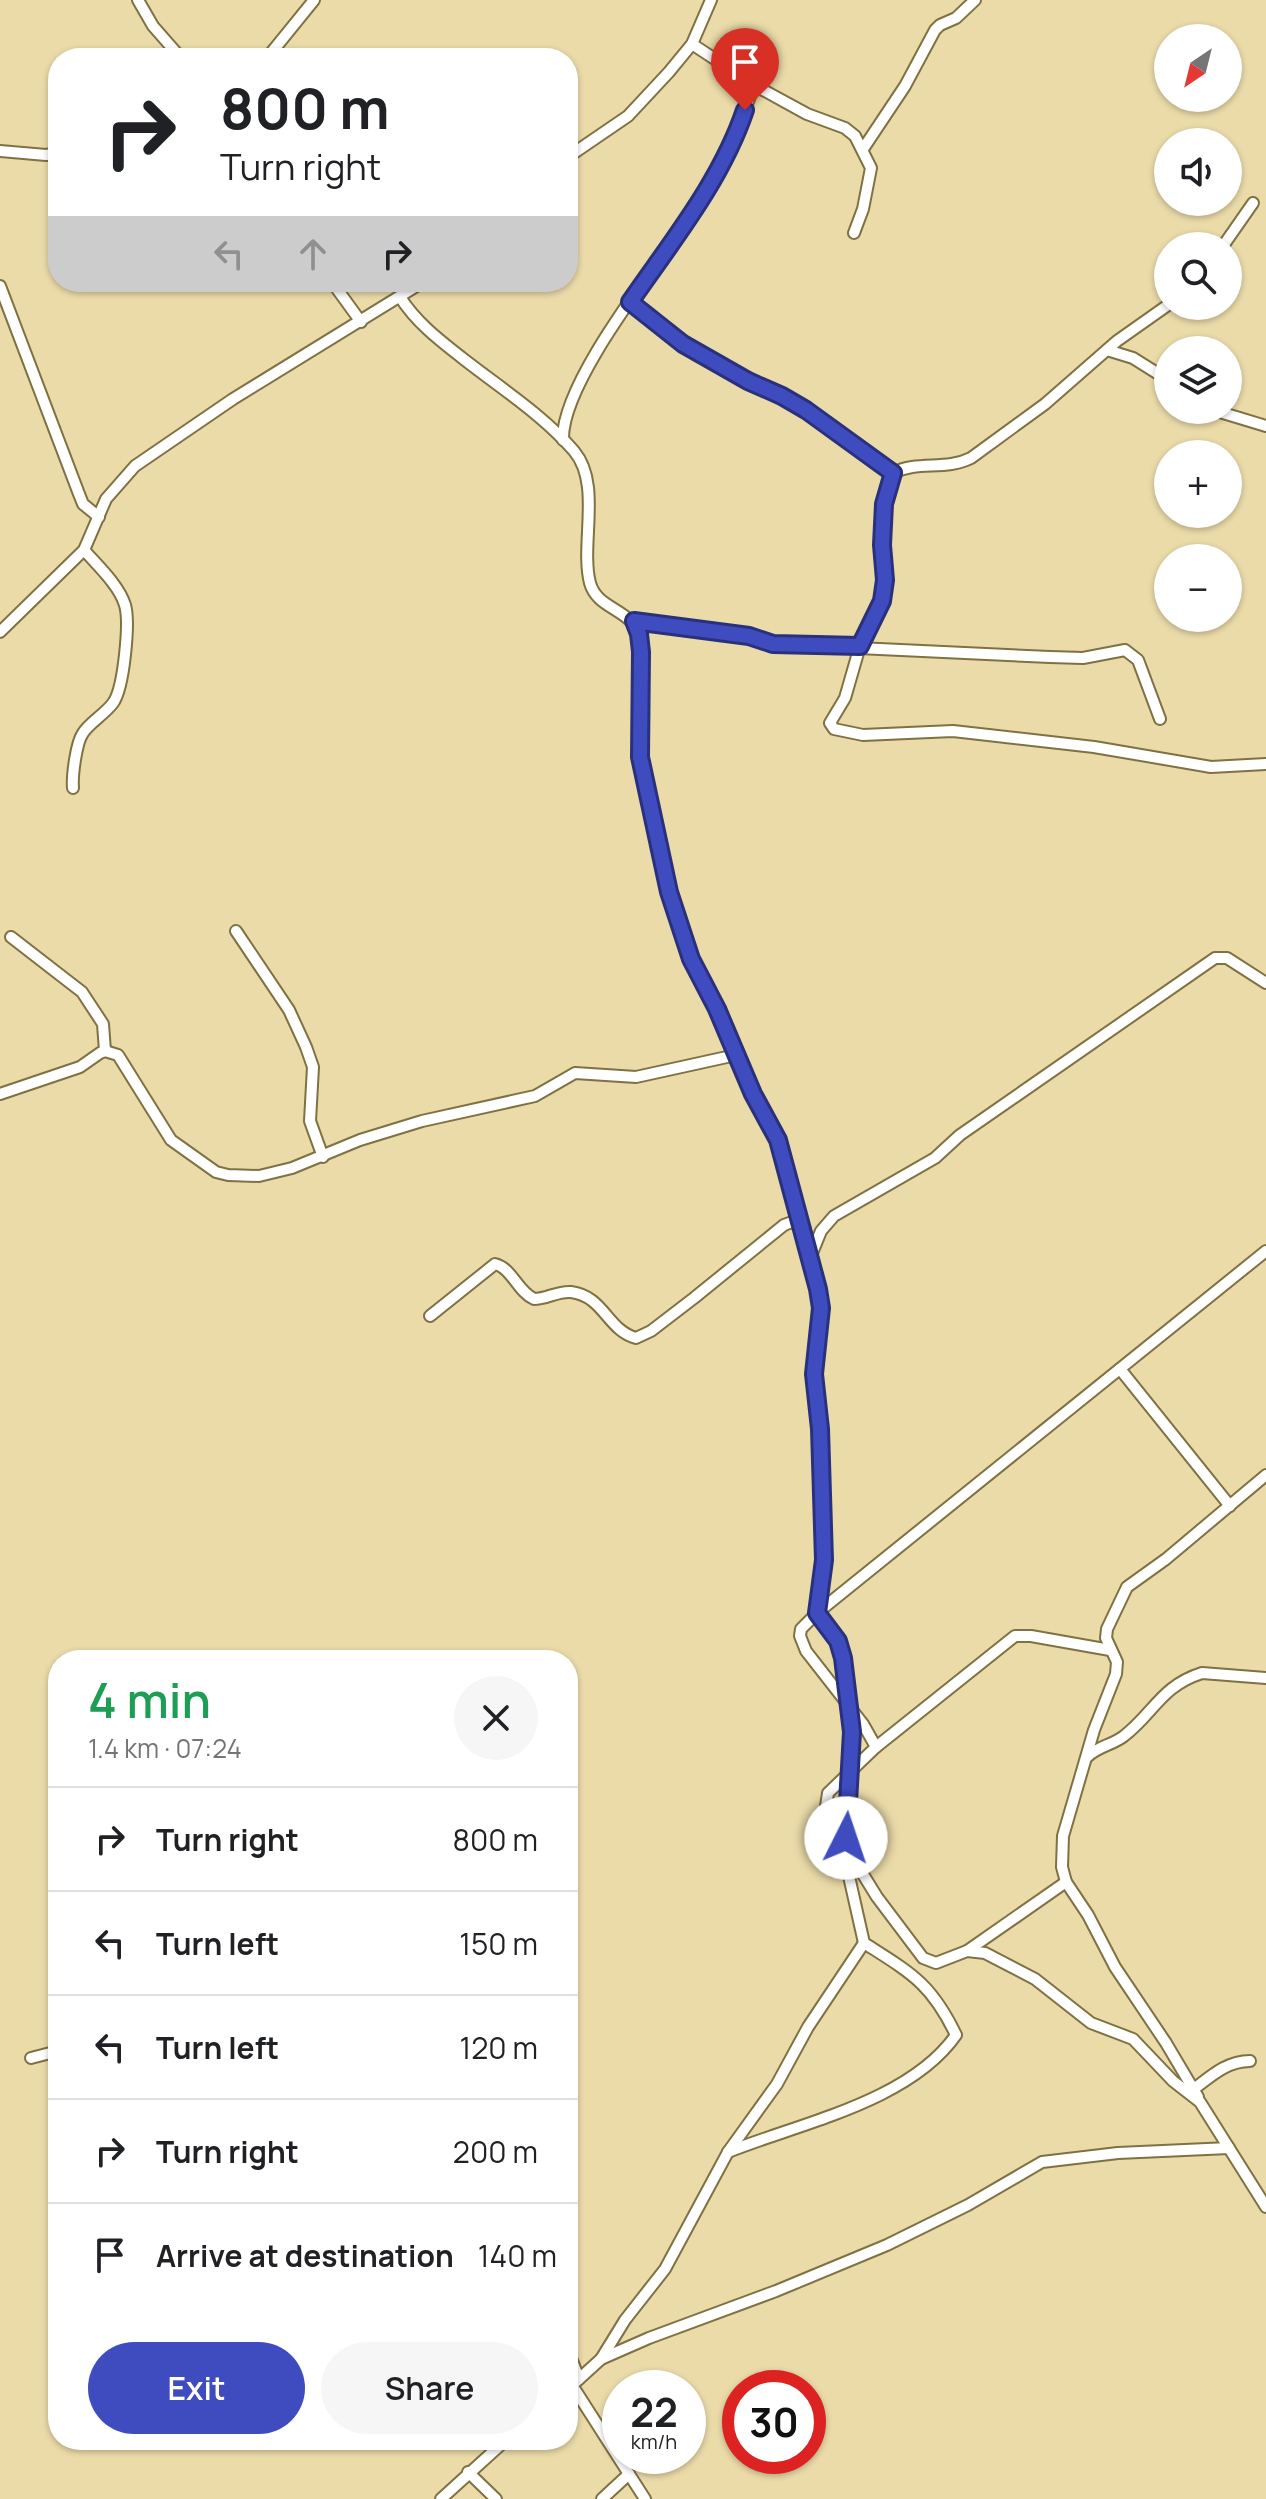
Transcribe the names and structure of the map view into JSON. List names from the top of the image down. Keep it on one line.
{"north":"bottom left","page":{"map_buttons":["+","−"],"turn":["800 m","Turn right"],"heading":["4 min","1.4 km · 07:24"],"list":[{"name":"Turn right","value":"800 m"},{"name":"Turn left","value":"150 m"},{"name":"Turn left","value":"120 m"},{"name":"Turn right","value":"200 m"},{"name":"Arrive at destination","value":"140 m"}],"buttons":["Exit","Share"],"speed":"22 km/h","limit":"30"}}
